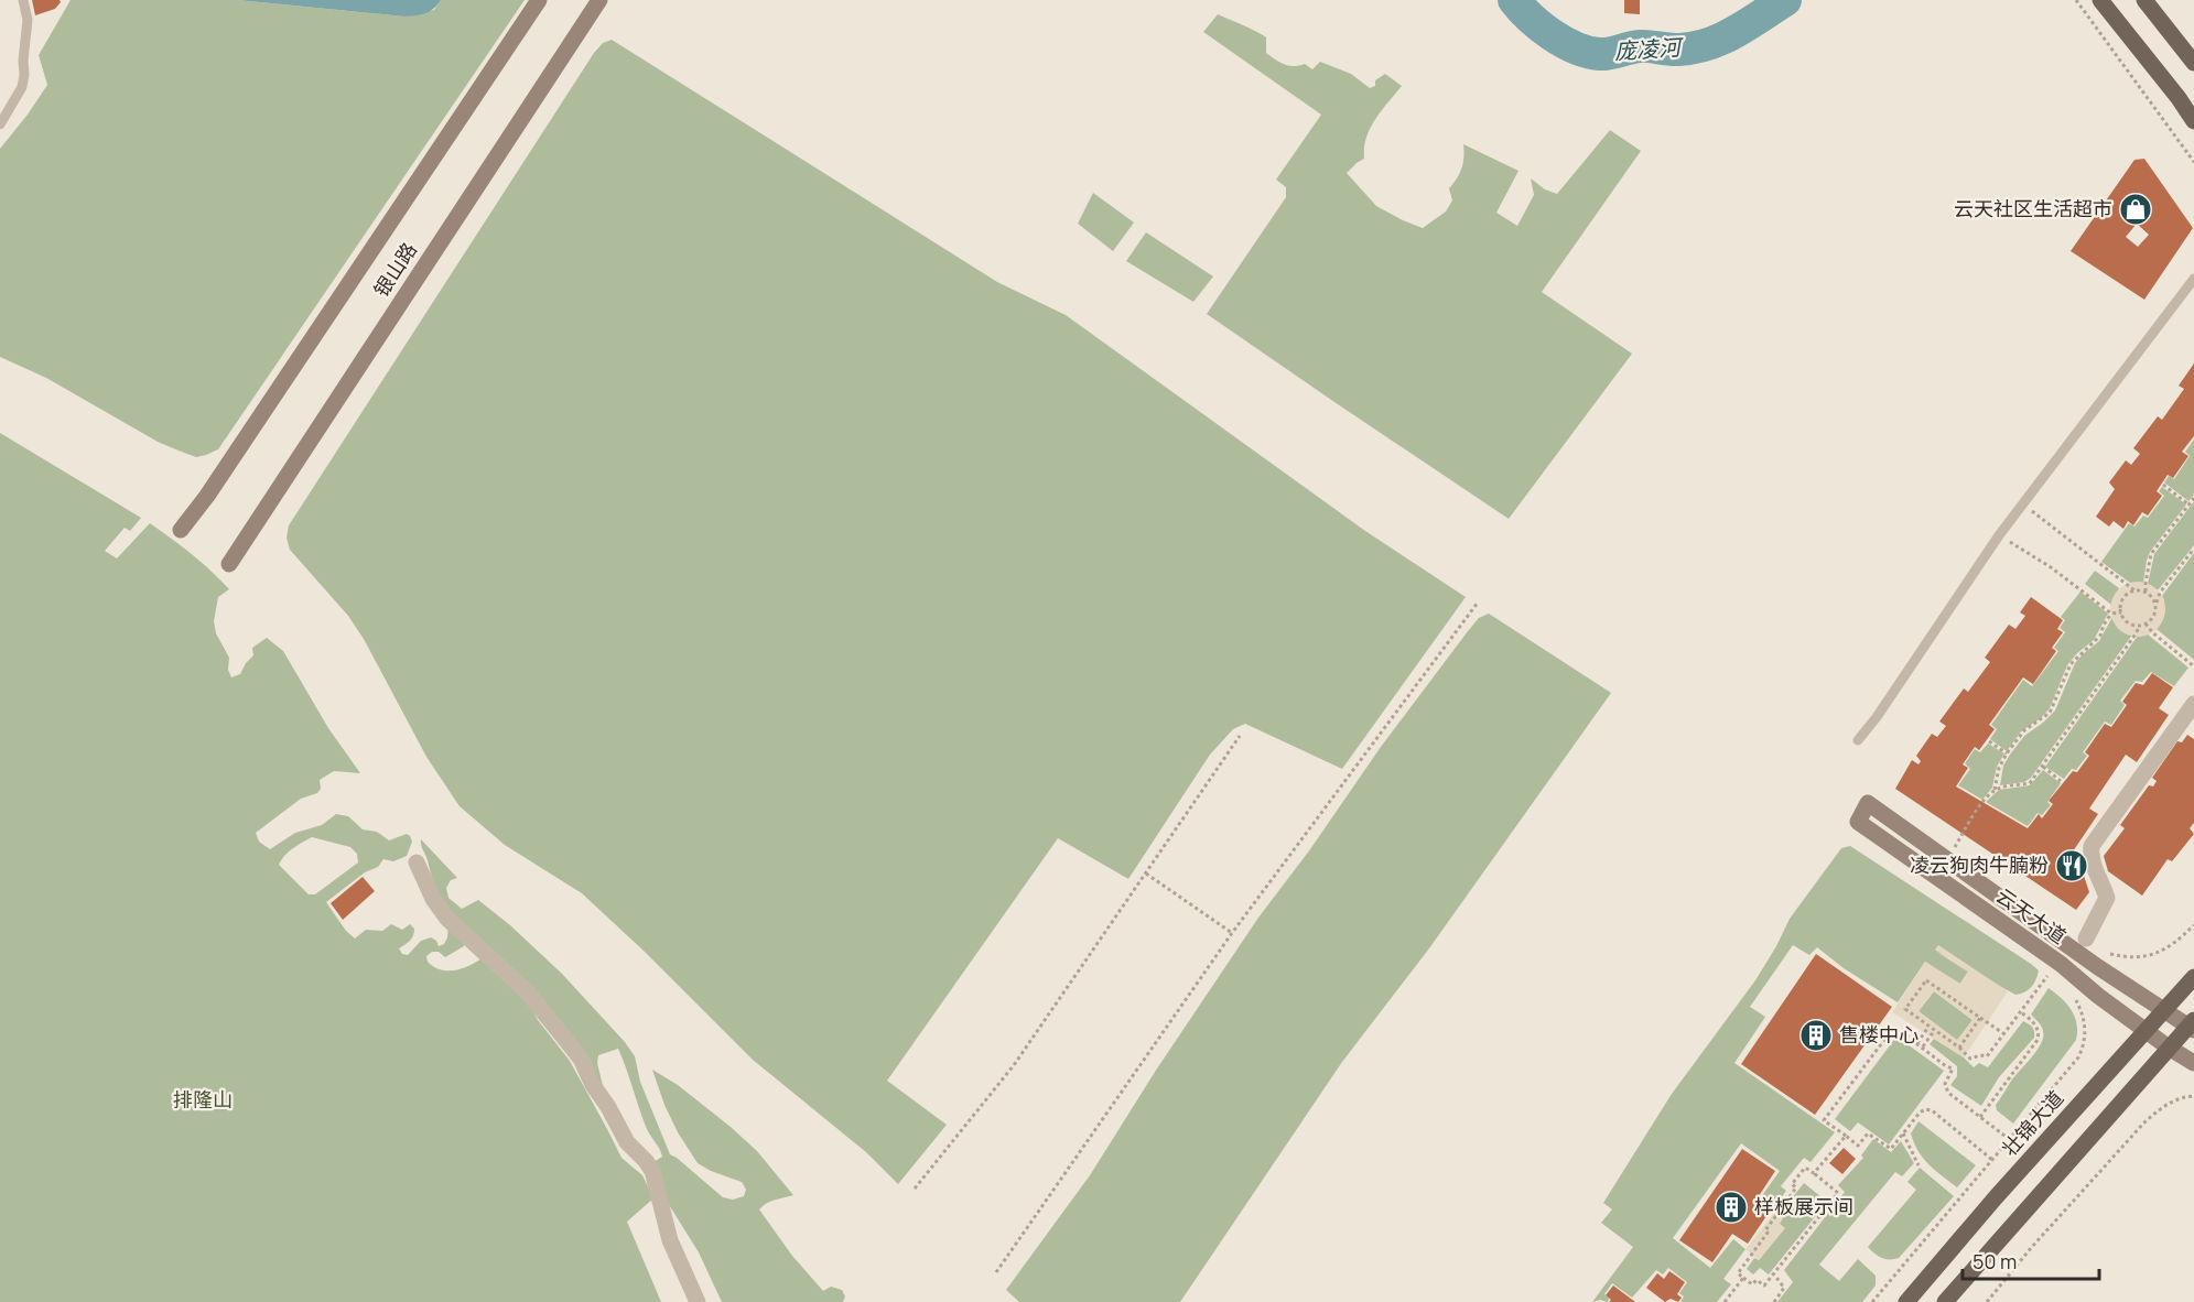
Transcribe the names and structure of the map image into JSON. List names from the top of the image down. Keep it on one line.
{"streets":{"main road":["银山路","云天大道","壮锦大道"]},"crossings":[["云天大道","壮锦大道"]],"water":["庞凌河"],"parks":["排隆山"],"places":{"shop":["云天社区生活超市"],"restaurant":["凌云狗肉牛腩粉"],"building":["售楼中心","样板展示间"]},"scale_bar":"50 m"}
